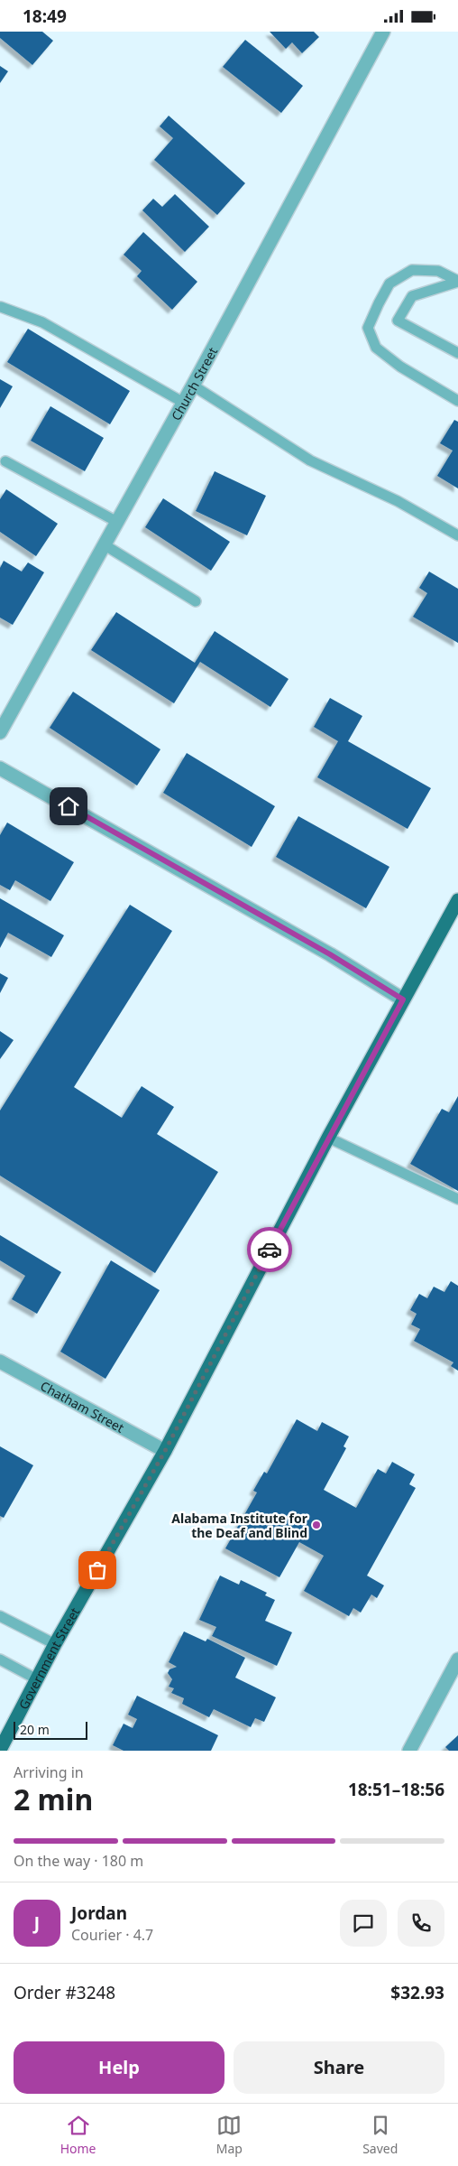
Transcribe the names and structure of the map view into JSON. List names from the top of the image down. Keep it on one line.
{"streets":{"main road":["Government Street"],"street":["Church Street","Chatham Street"]},"crossings":[["Chatham Street","Government Street"]],"places":["Alabama Institute for the Deaf and Blind"],"scale_bar":"20 m","page":{"status":"18:49","scale":"20 m","heading":["2 min","Arriving in","18:51–18:56"],"panel":["Jordan","Courier · 4.7","Order #3248","$32.93"],"bar":"On the way · 180 m","round":"J","buttons":["Help","Share"],"tabs":["Home","Map","Saved"]}}
